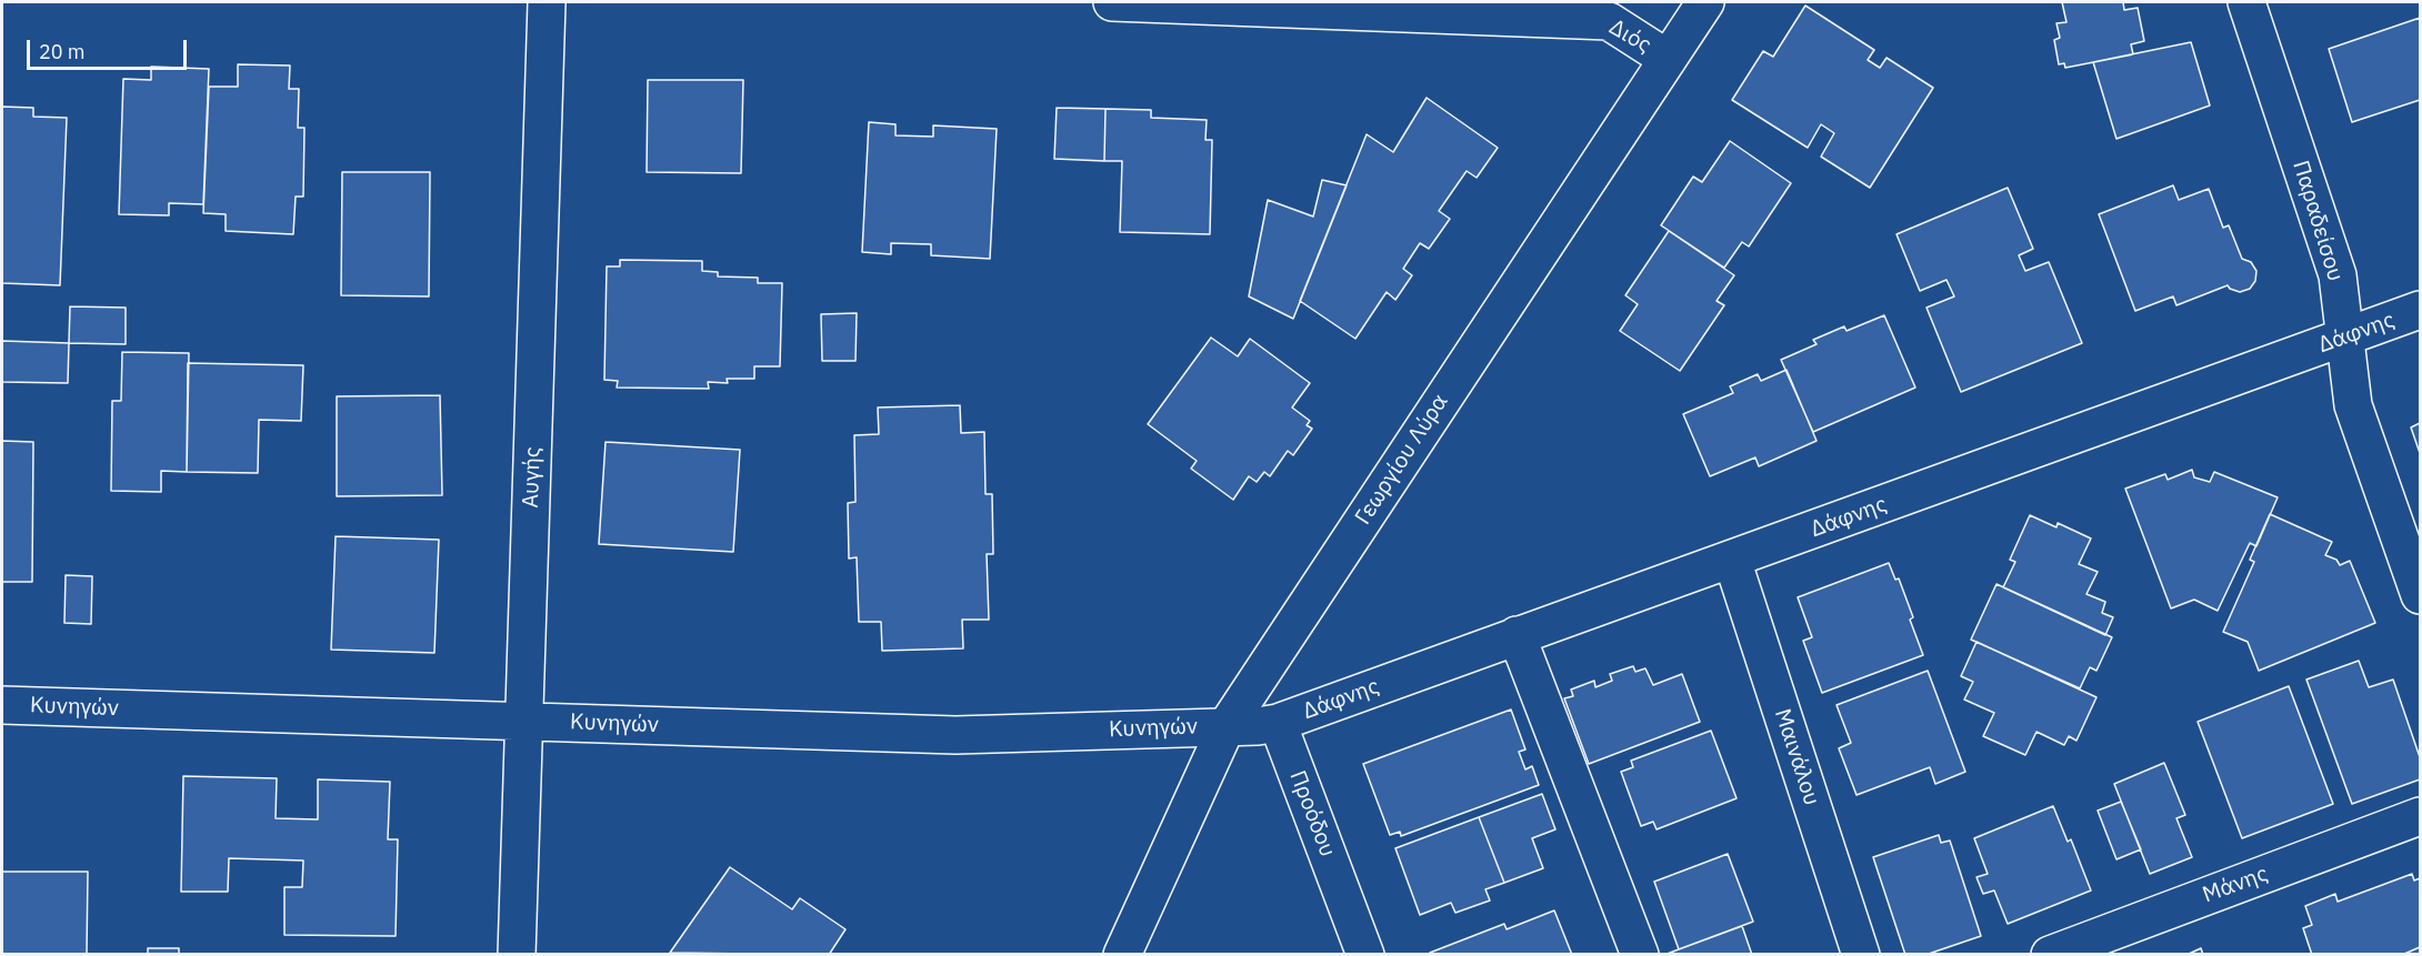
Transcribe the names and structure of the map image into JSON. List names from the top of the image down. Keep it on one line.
{"streets":{"street":["Διός","Παραδείσου","Δάφνης","Γεωργίου Λύρα","Αυγής","Κυνηγών","Μαινάλου","Προόδου","Μάνης"]},"crossings":[["Διός","Γεωργίου Λύρα"],["Παραδείσου","Δάφνης"],["Δάφνης","Μαινάλου"],["Δάφνης","Προόδου"],["Γεωργίου Λύρα","Κυνηγών"],["Αυγής","Κυνηγών"]],"scale_bar":"20 m"}
